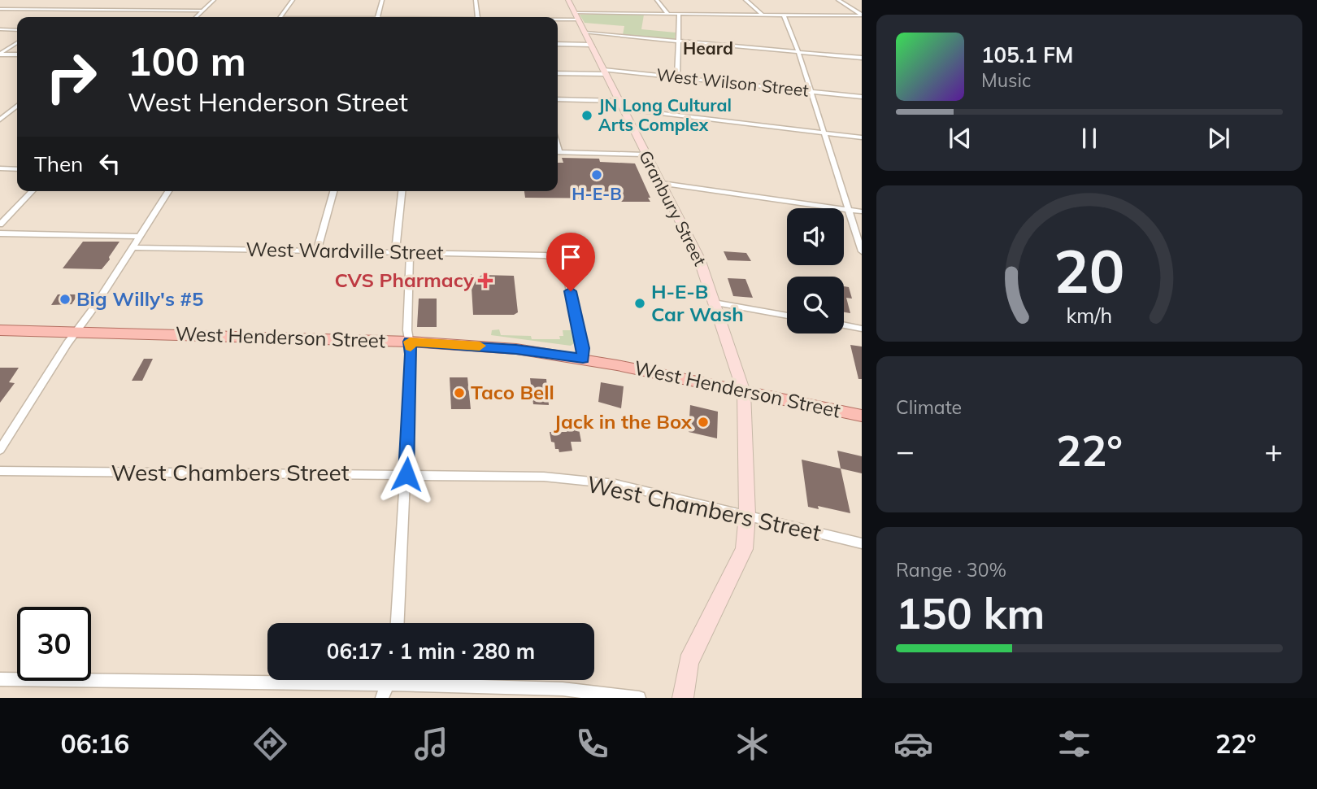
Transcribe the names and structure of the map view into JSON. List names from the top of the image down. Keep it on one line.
{"streets":{"main road":["West Henderson Street"],"street":["West Wilson Street","Granbury Street","West Wardville Street","West Chambers Street"]},"crossings":[["West Wilson Street","Granbury Street"],["Granbury Street","West Henderson Street"],["Granbury Street","West Chambers Street"],["West Wardville Street","West Henderson Street"]],"districts":["Heard"],"places":{"other":["JN Long Cultural Arts Complex","H-E-B","Big Willy's #5","H-E-B Car Wash","Taco Bell","Jack in the Box"],"health":["CVS Pharmacy"]},"page":{"turn":["100 m","West Henderson Street"],"song":["105.1 FM","Music"],"then":"Then","tile":["Climate",["Range · 30%","150 km"]],"heat":["−","22°","+"],"limit":"30","trip":"06:17 · 1 min · 280 m","tabs":["06:16","22°"],"gauge":["20","km/h"]}}
